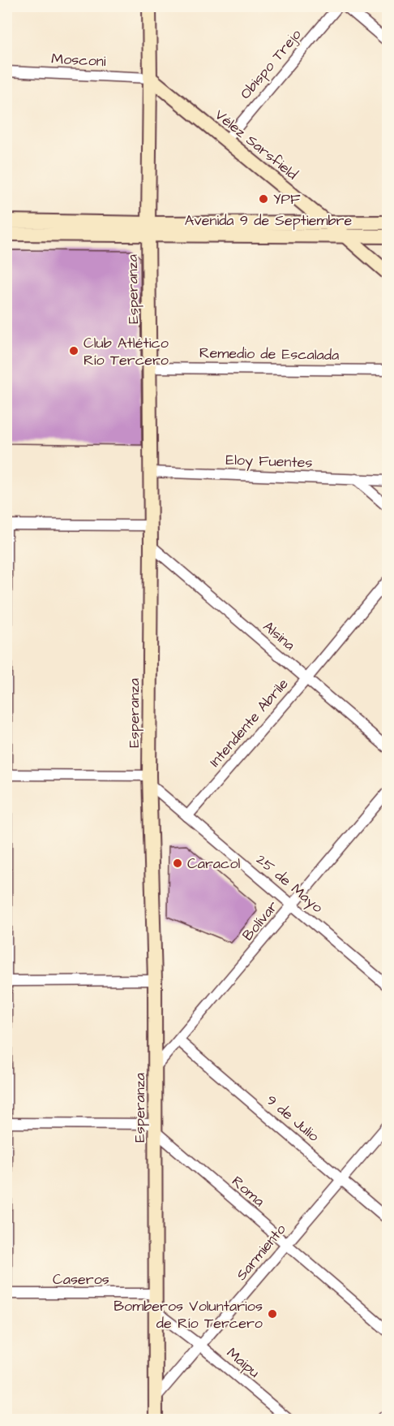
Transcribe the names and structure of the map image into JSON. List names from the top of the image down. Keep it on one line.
{"streets":{"main road":["Vélez Sarsfield","Avenida 9 de Septiembre","Esperanza"],"street":["Mosconi","Obispo Trejo","Remedio de Escalada","Eloy Fuentes","Alsina","Intendente Abrile","25 de Mayo","Bolívar","9 de Julio","Roma","Sarmiento","Caseros","Maipu"]},"crossings":[["Mosconi","Vélez Sarsfield"],["Mosconi","Esperanza"],["Obispo Trejo","Vélez Sarsfield"],["Vélez Sarsfield","Avenida 9 de Septiembre"],["Vélez Sarsfield","Esperanza"],["Avenida 9 de Septiembre","Esperanza"],["Esperanza","Remedio de Escalada"],["Esperanza","Eloy Fuentes"],["Esperanza","Alsina"],["Esperanza","25 de Mayo"],["Esperanza","Bolívar"],["Esperanza","Roma"],["Esperanza","Sarmiento"],["Esperanza","Caseros"],["Esperanza","Maipu"],["Alsina","Intendente Abrile"],["Intendente Abrile","25 de Mayo"],["25 de Mayo","Bolívar"],["Bolívar","9 de Julio"],["9 de Julio","Sarmiento"],["Roma","Sarmiento"],["Sarmiento","Maipu"]],"places":["YPF","Club Atlético Río Tercero","Caracol","Bomberos Voluntarios de Río Tercero"]}
